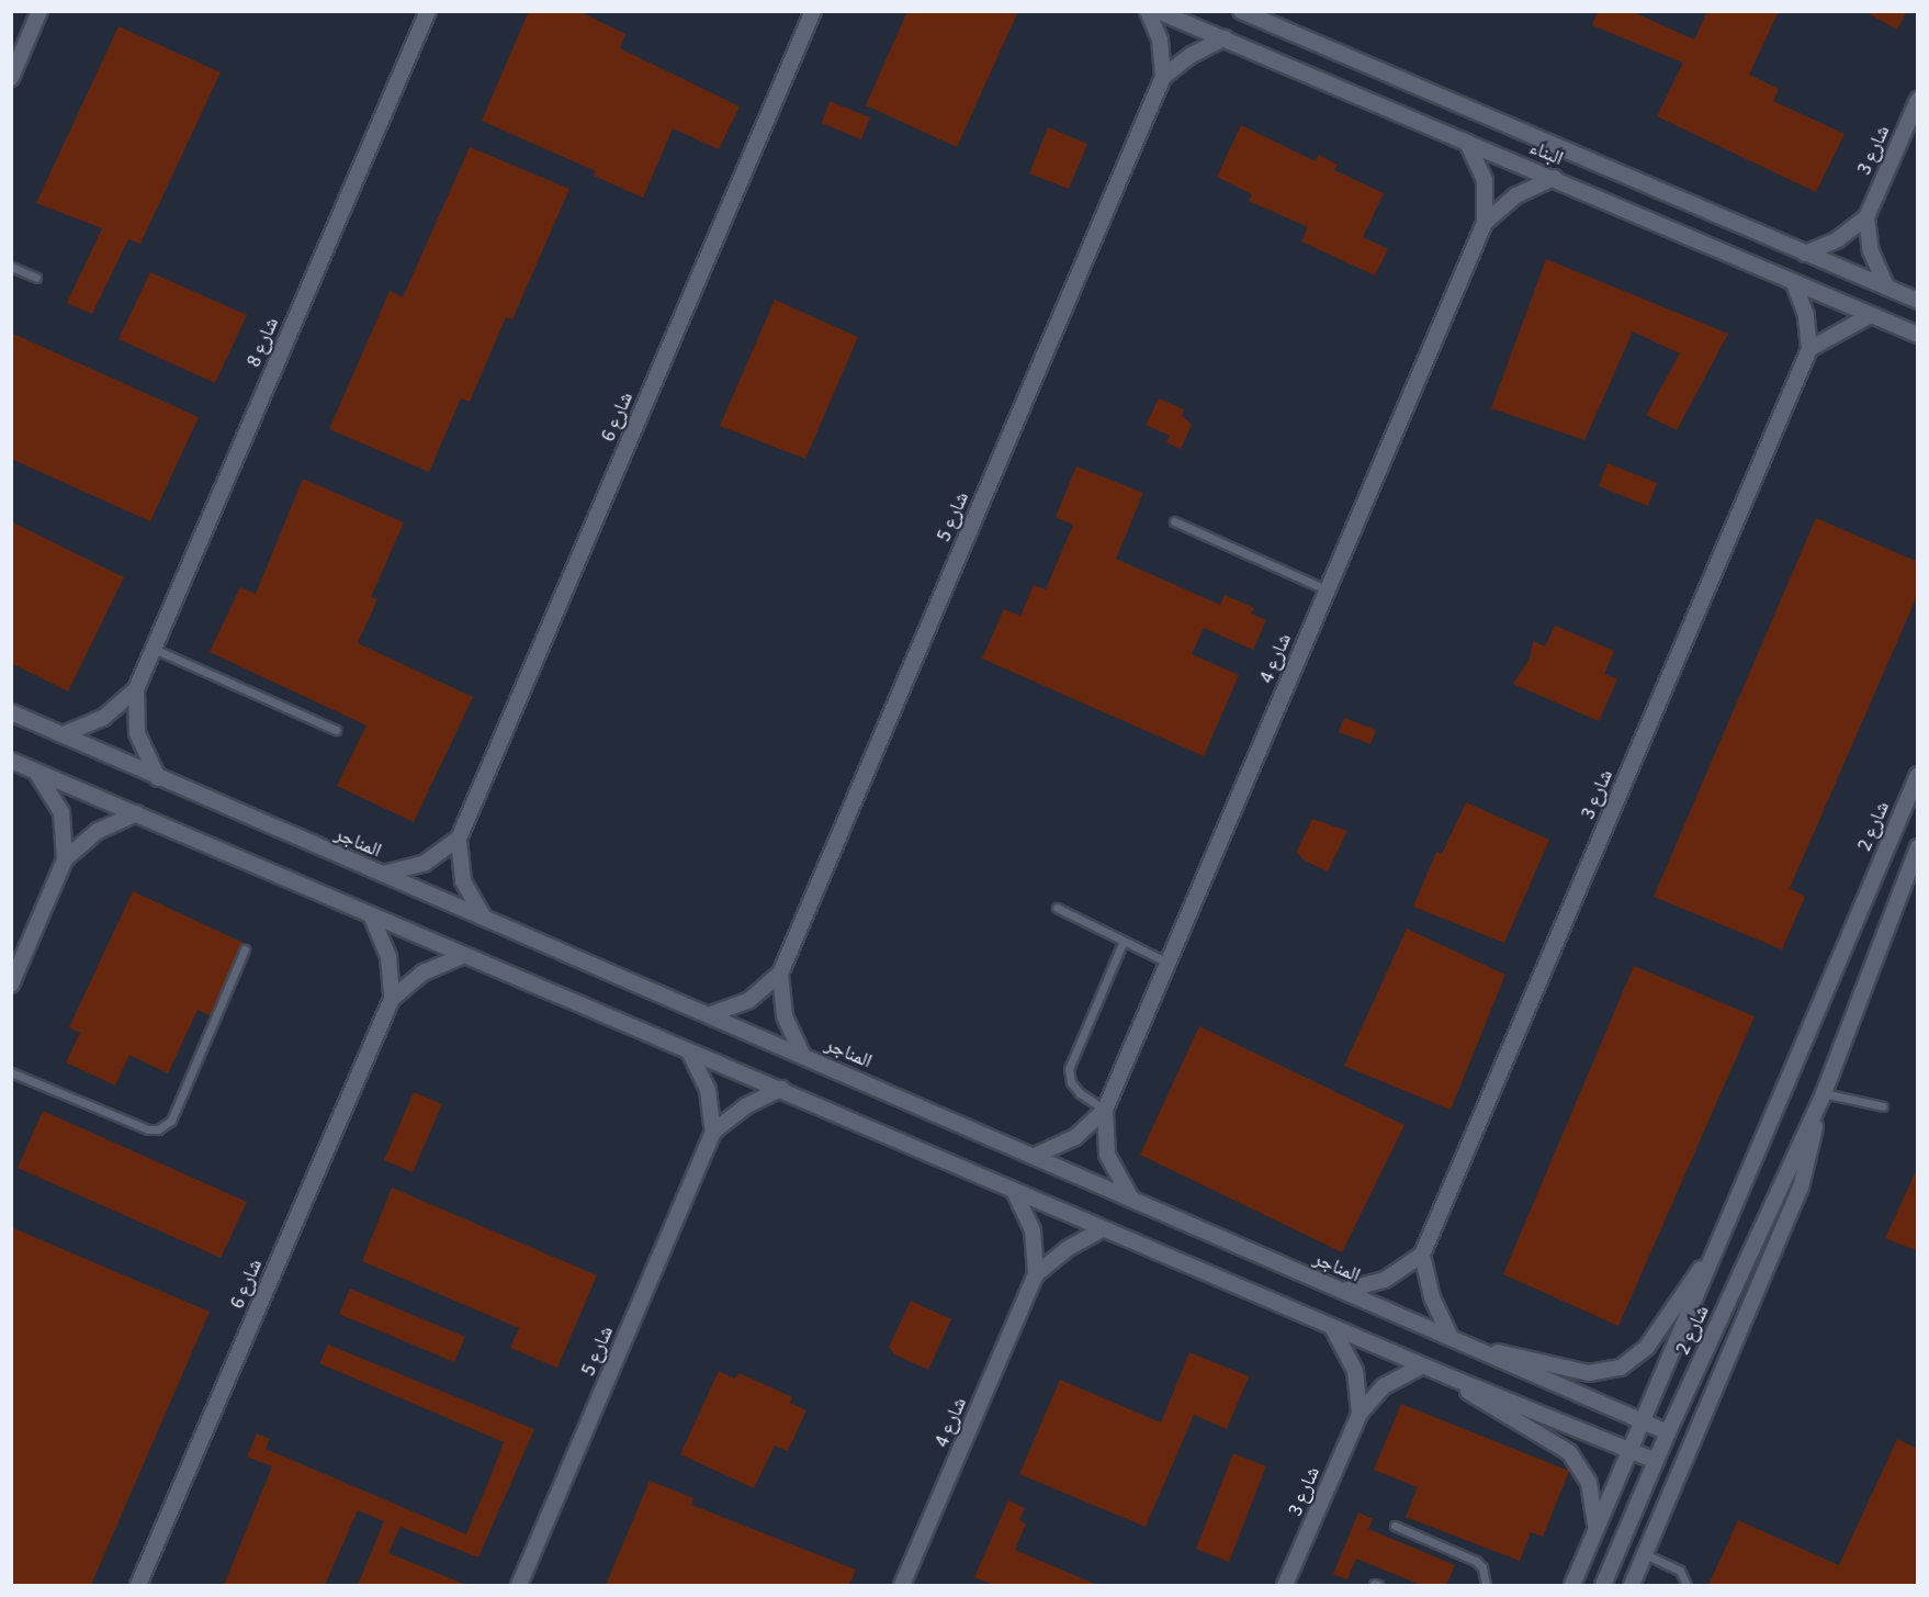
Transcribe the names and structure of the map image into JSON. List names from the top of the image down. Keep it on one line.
{"streets":{"street":["شارع 3","البناء","شارع 8","شارع 6","شارع 5","شارع 4","شارع 2","المناجر"]},"crossings":[["شارع 3","البناء"],["البناء","شارع 5"],["البناء","شارع 4"],["شارع 8","المناجر"],["شارع 6","المناجر"],["شارع 5","المناجر"],["شارع 4","المناجر"],["شارع 2","المناجر"]]}
